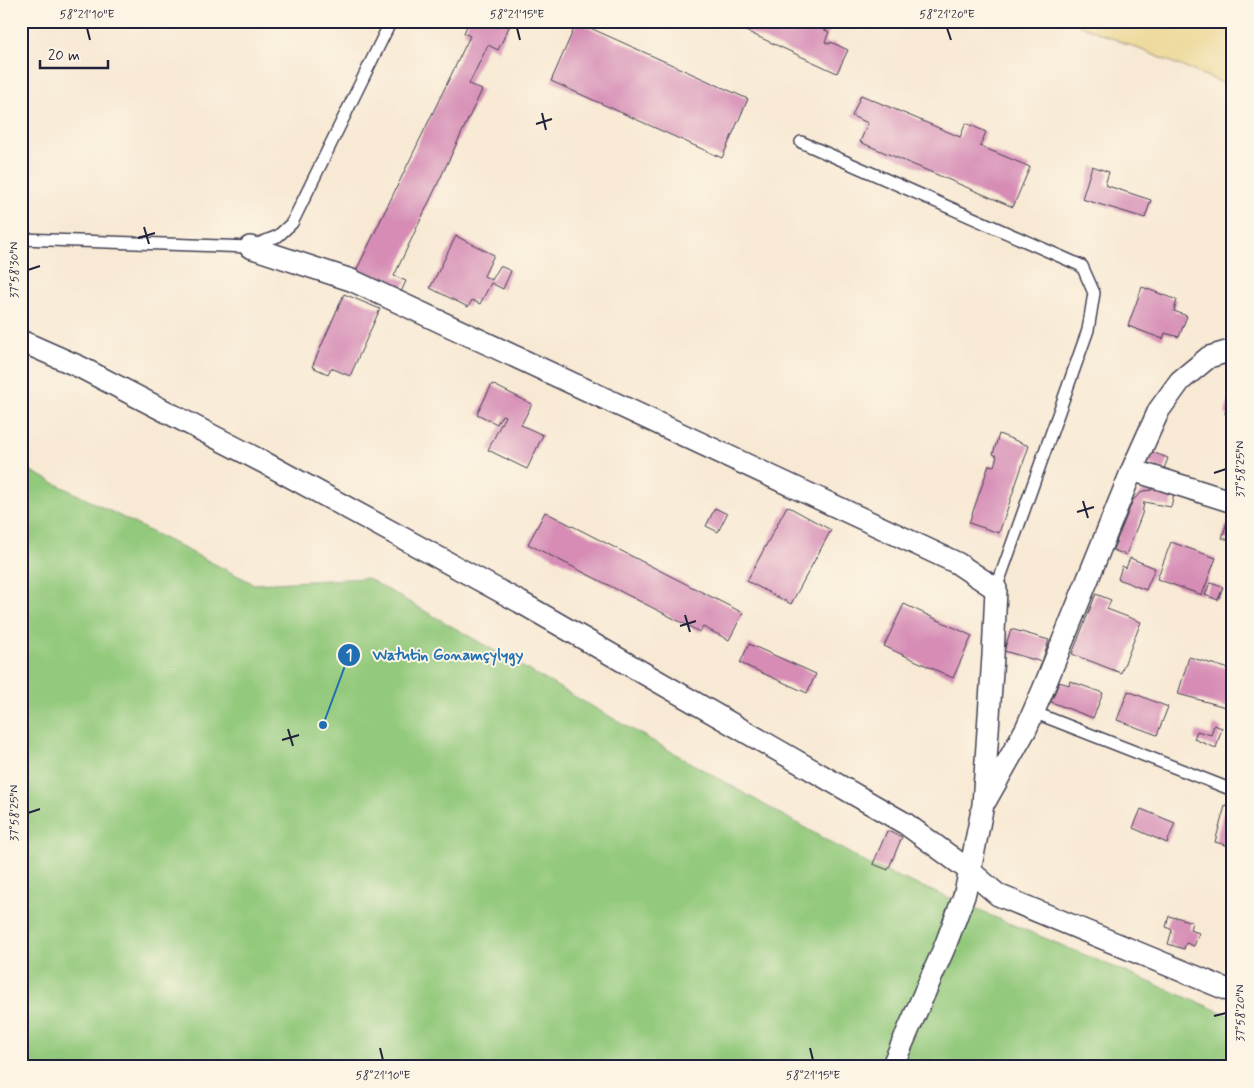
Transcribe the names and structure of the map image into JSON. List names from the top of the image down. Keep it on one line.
{"places":["Watutin Gonamçylygy"],"scale_bar":"20 m","coordinates":["58°21'10\"E","58°21'15\"E","58°21'20\"E","37°58'30\"N","37°58'25\"N","37°58'20\"N"]}
